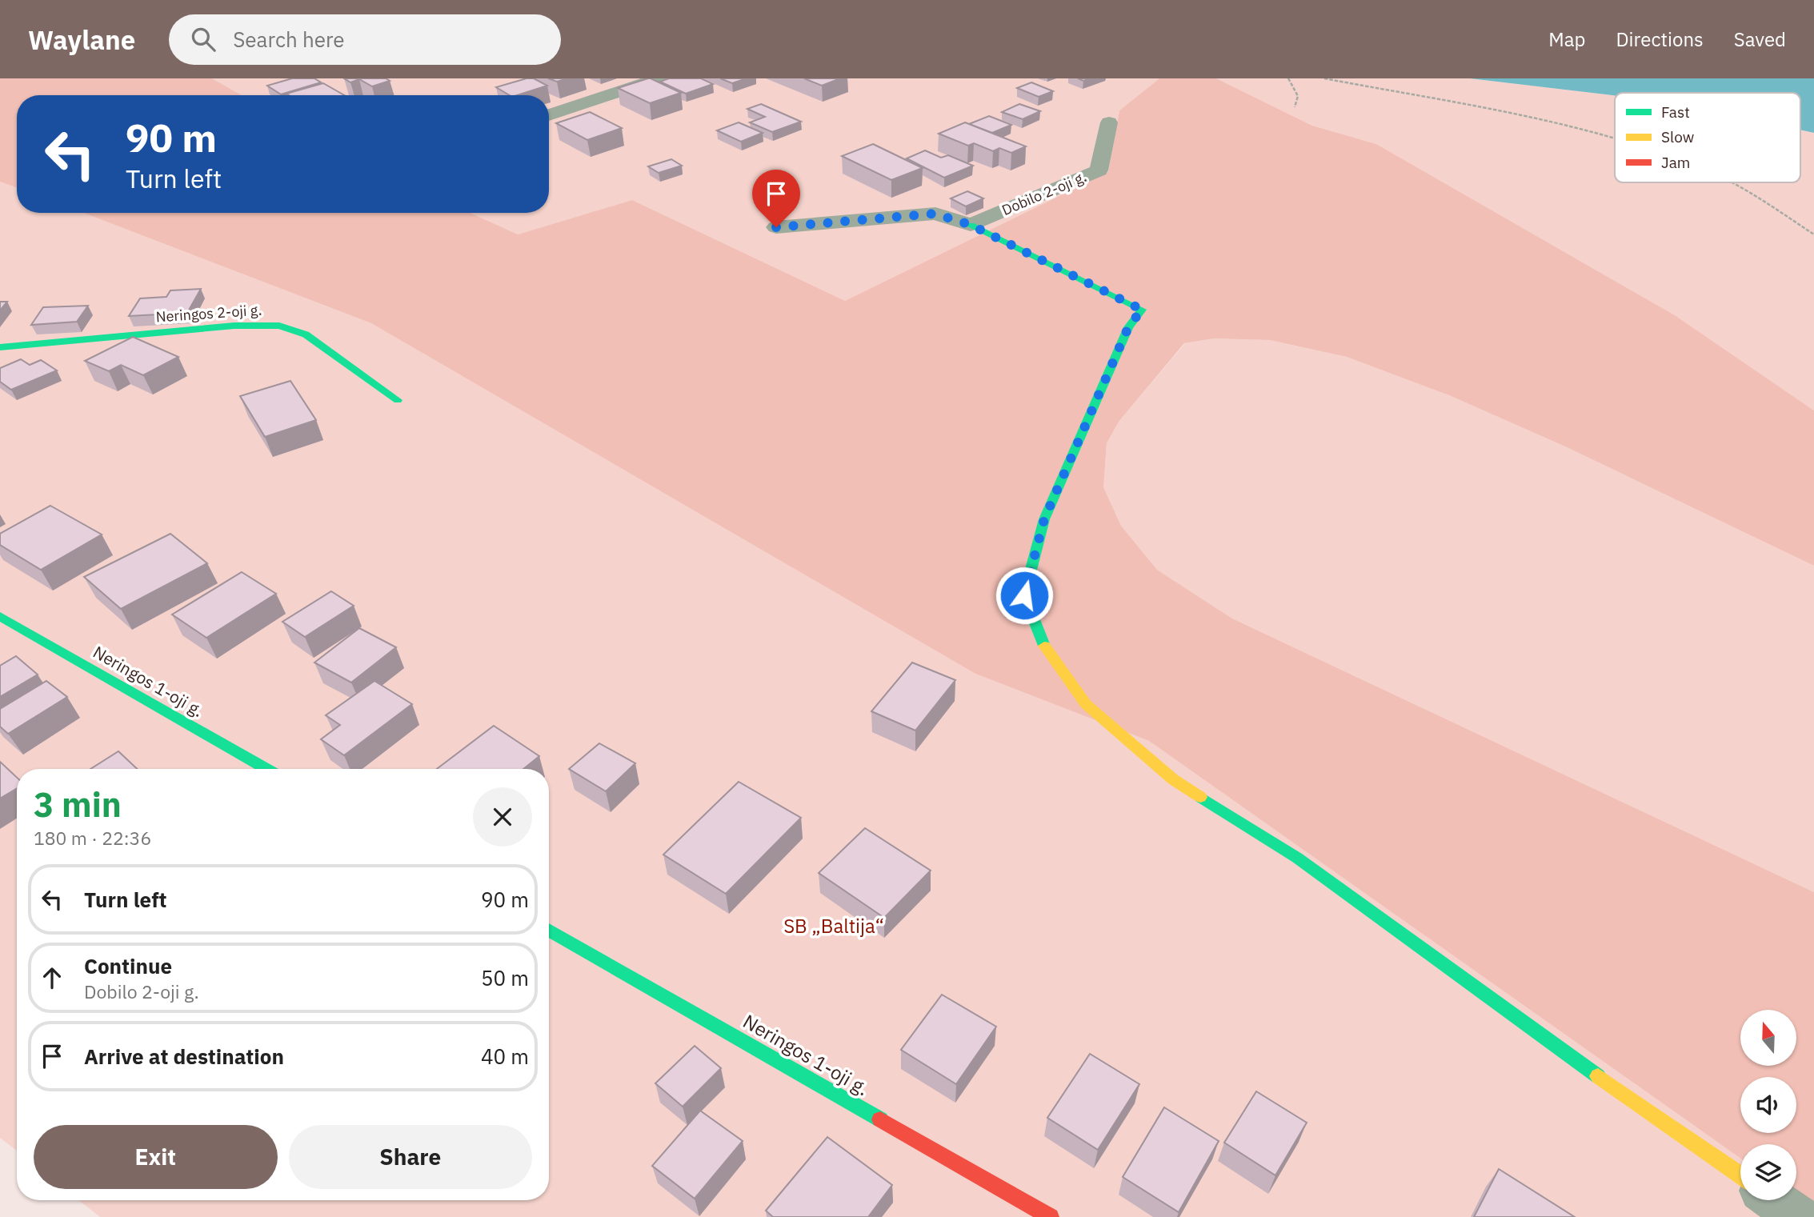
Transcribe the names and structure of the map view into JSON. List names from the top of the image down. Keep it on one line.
{"streets":{"street":["Dobilo 2-oji g.","Neringos 2-oji g.","Neringos 1-oji g."]},"parks":["SB „Baltija“"],"legend":["Fast","Slow","Jam"],"north":"top","page":{"header":"Waylane","search":"Search here","nav":["Map","Directions","Saved"],"turn":["90 m","Turn left"],"heading":["3 min","180 m · 22:36"],"list":[{"name":"Turn left","value":"90 m"},{"name":"Continue","note":"Dobilo 2-oji g.","value":"50 m"},{"name":"Arrive at destination","value":"40 m"}],"buttons":["Exit","Share"]}}
